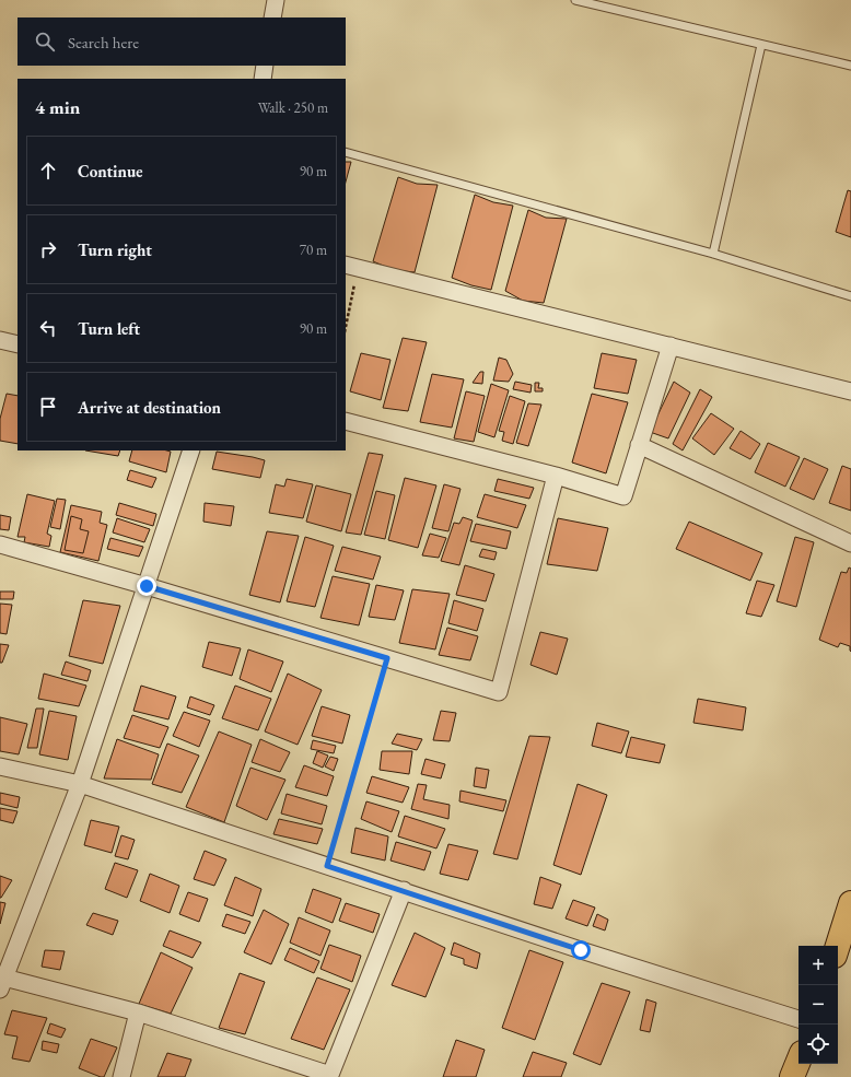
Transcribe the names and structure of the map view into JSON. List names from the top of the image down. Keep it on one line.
{"page":{"search":"Search here","heading":["4 min","Walk · 250 m"],"list":[["Continue","90 m"],["Turn right","70 m"],["Turn left","90 m"],"Arrive at destination"],"map_buttons":["+","−"]}}
